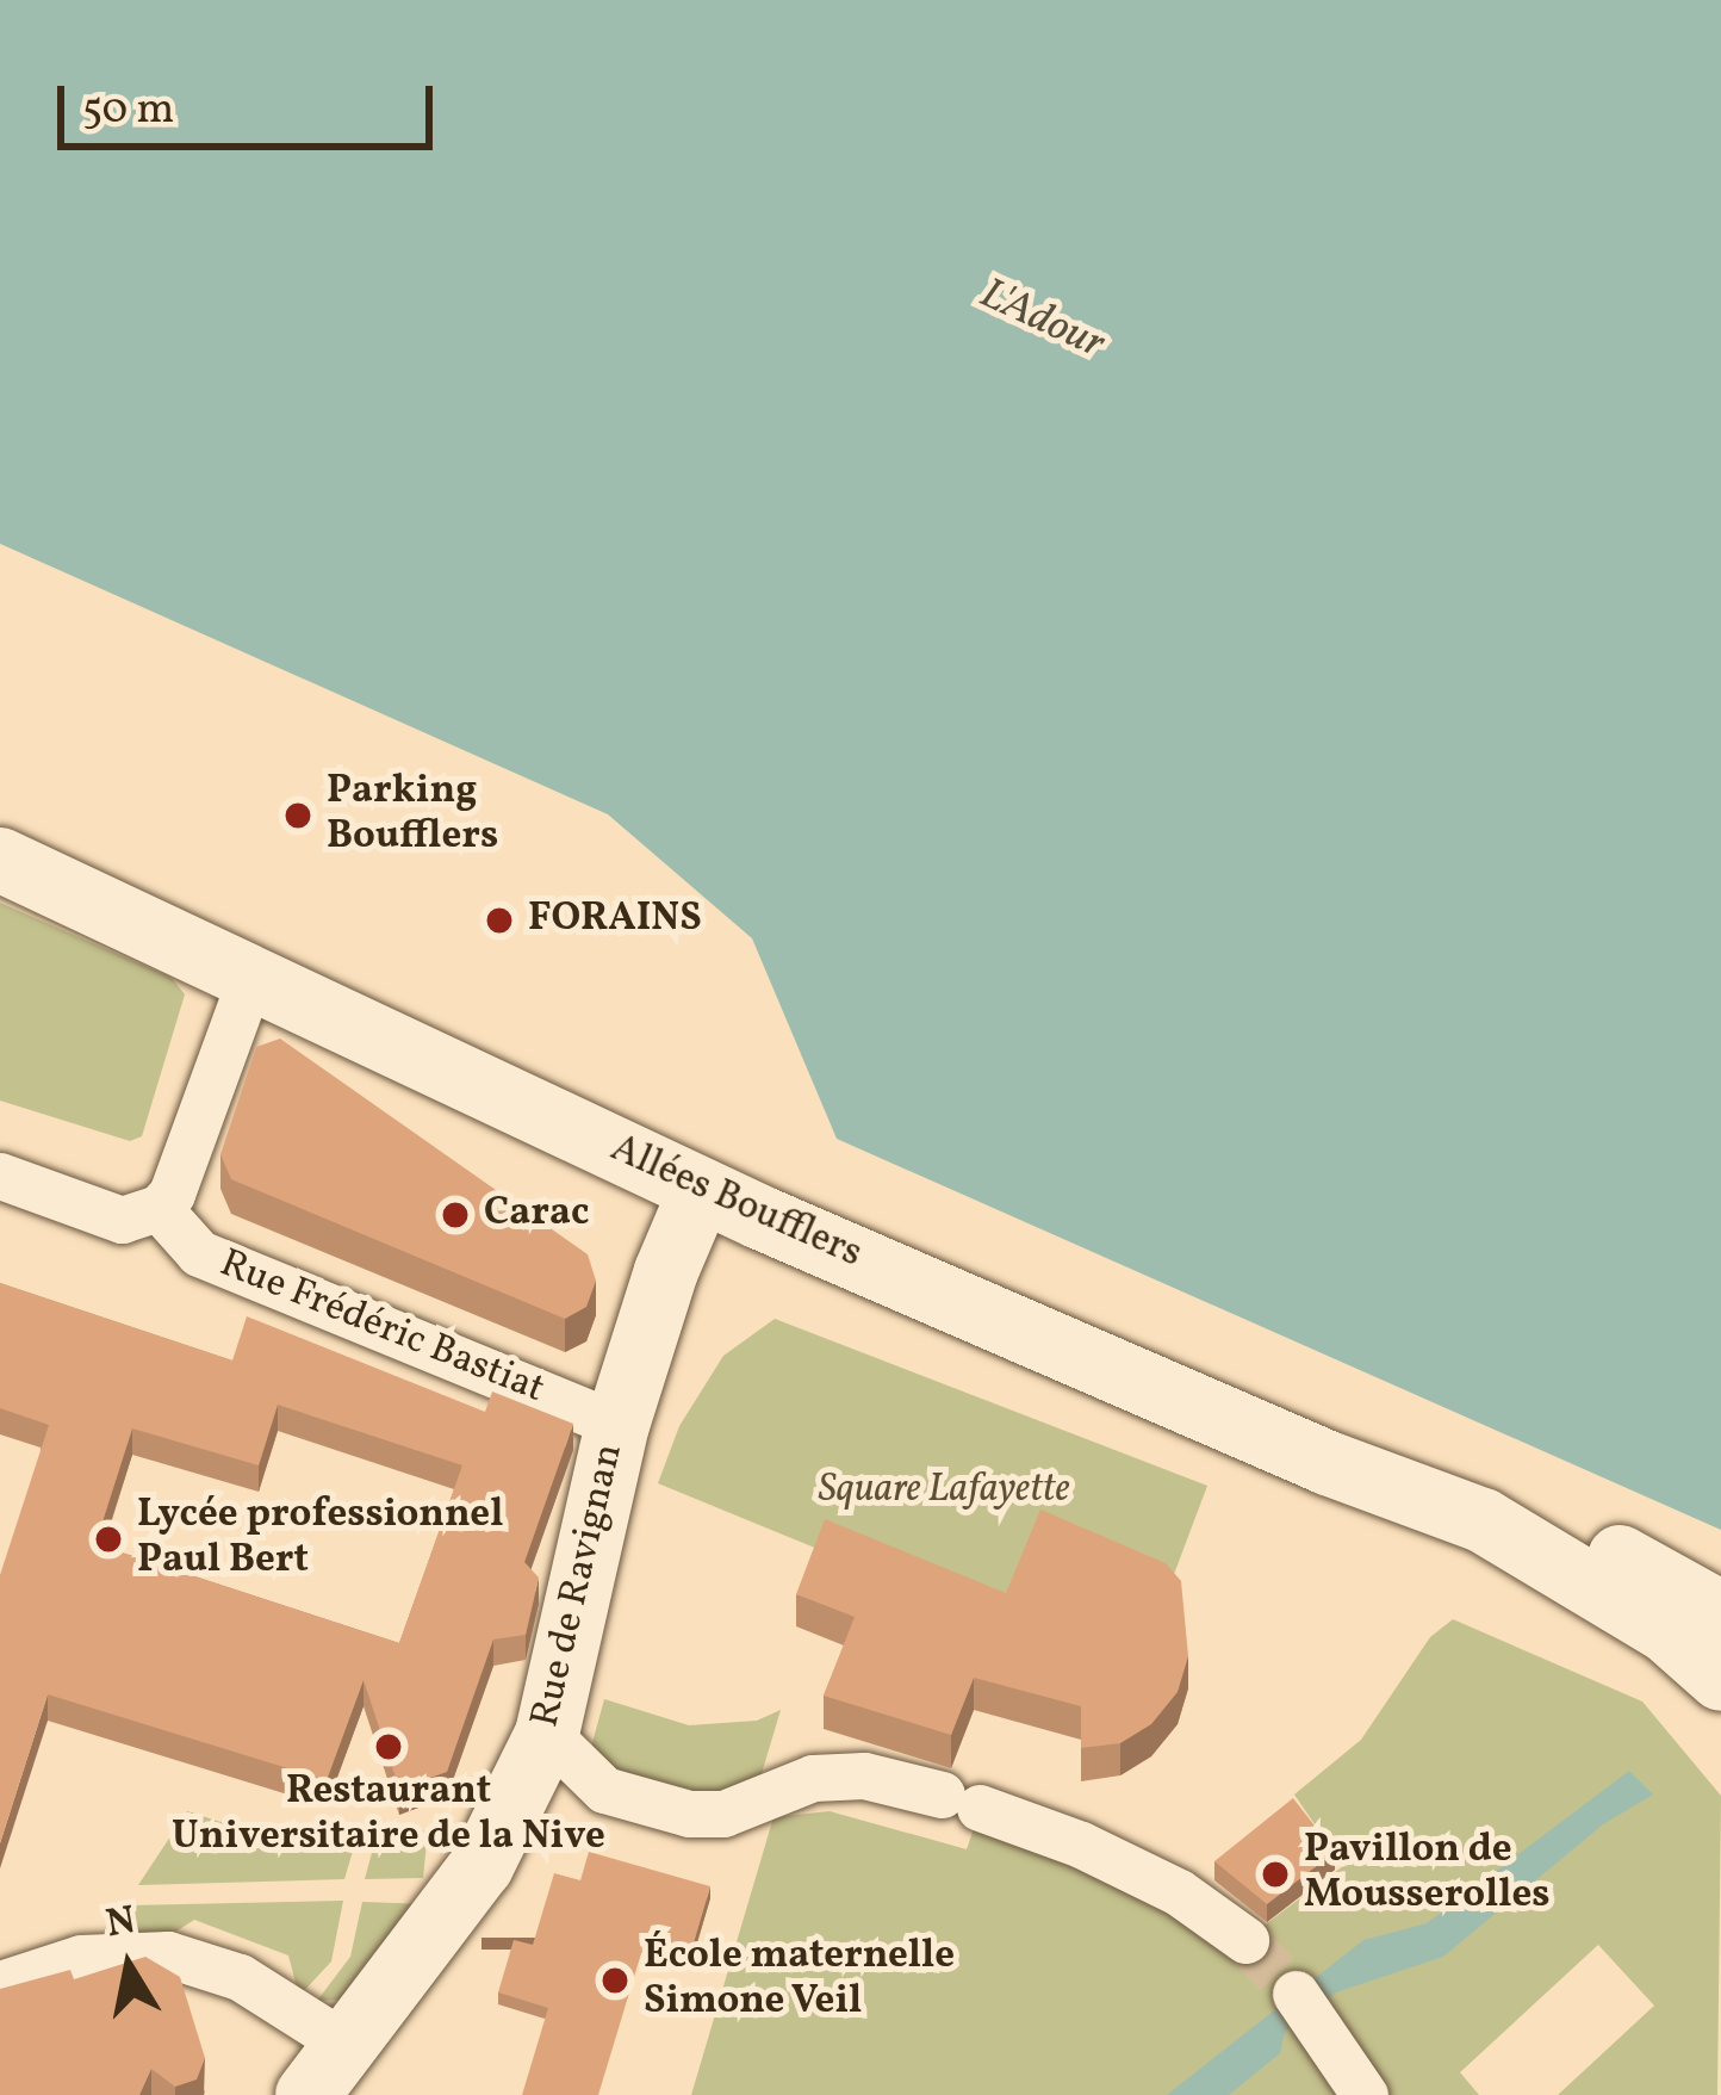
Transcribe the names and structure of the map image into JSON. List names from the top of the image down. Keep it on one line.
{"streets":{"main road":["Allées Boufflers","Rue de Ravignan"],"street":["Rue Frédéric Bastiat"]},"crossings":[["Allées Boufflers","Rue de Ravignan"],["Rue Frédéric Bastiat","Rue de Ravignan"]],"water":["L'Adour"],"parks":["Square Lafayette"],"places":["Parking Boufflers","FORAINS","Carac","Lycée professionnel Paul Bert","Restaurant Universitaire de la Nive","Pavillon de Mousserolles","École maternelle Simone Veil"],"scale_bar":"50 m","north":"top"}
